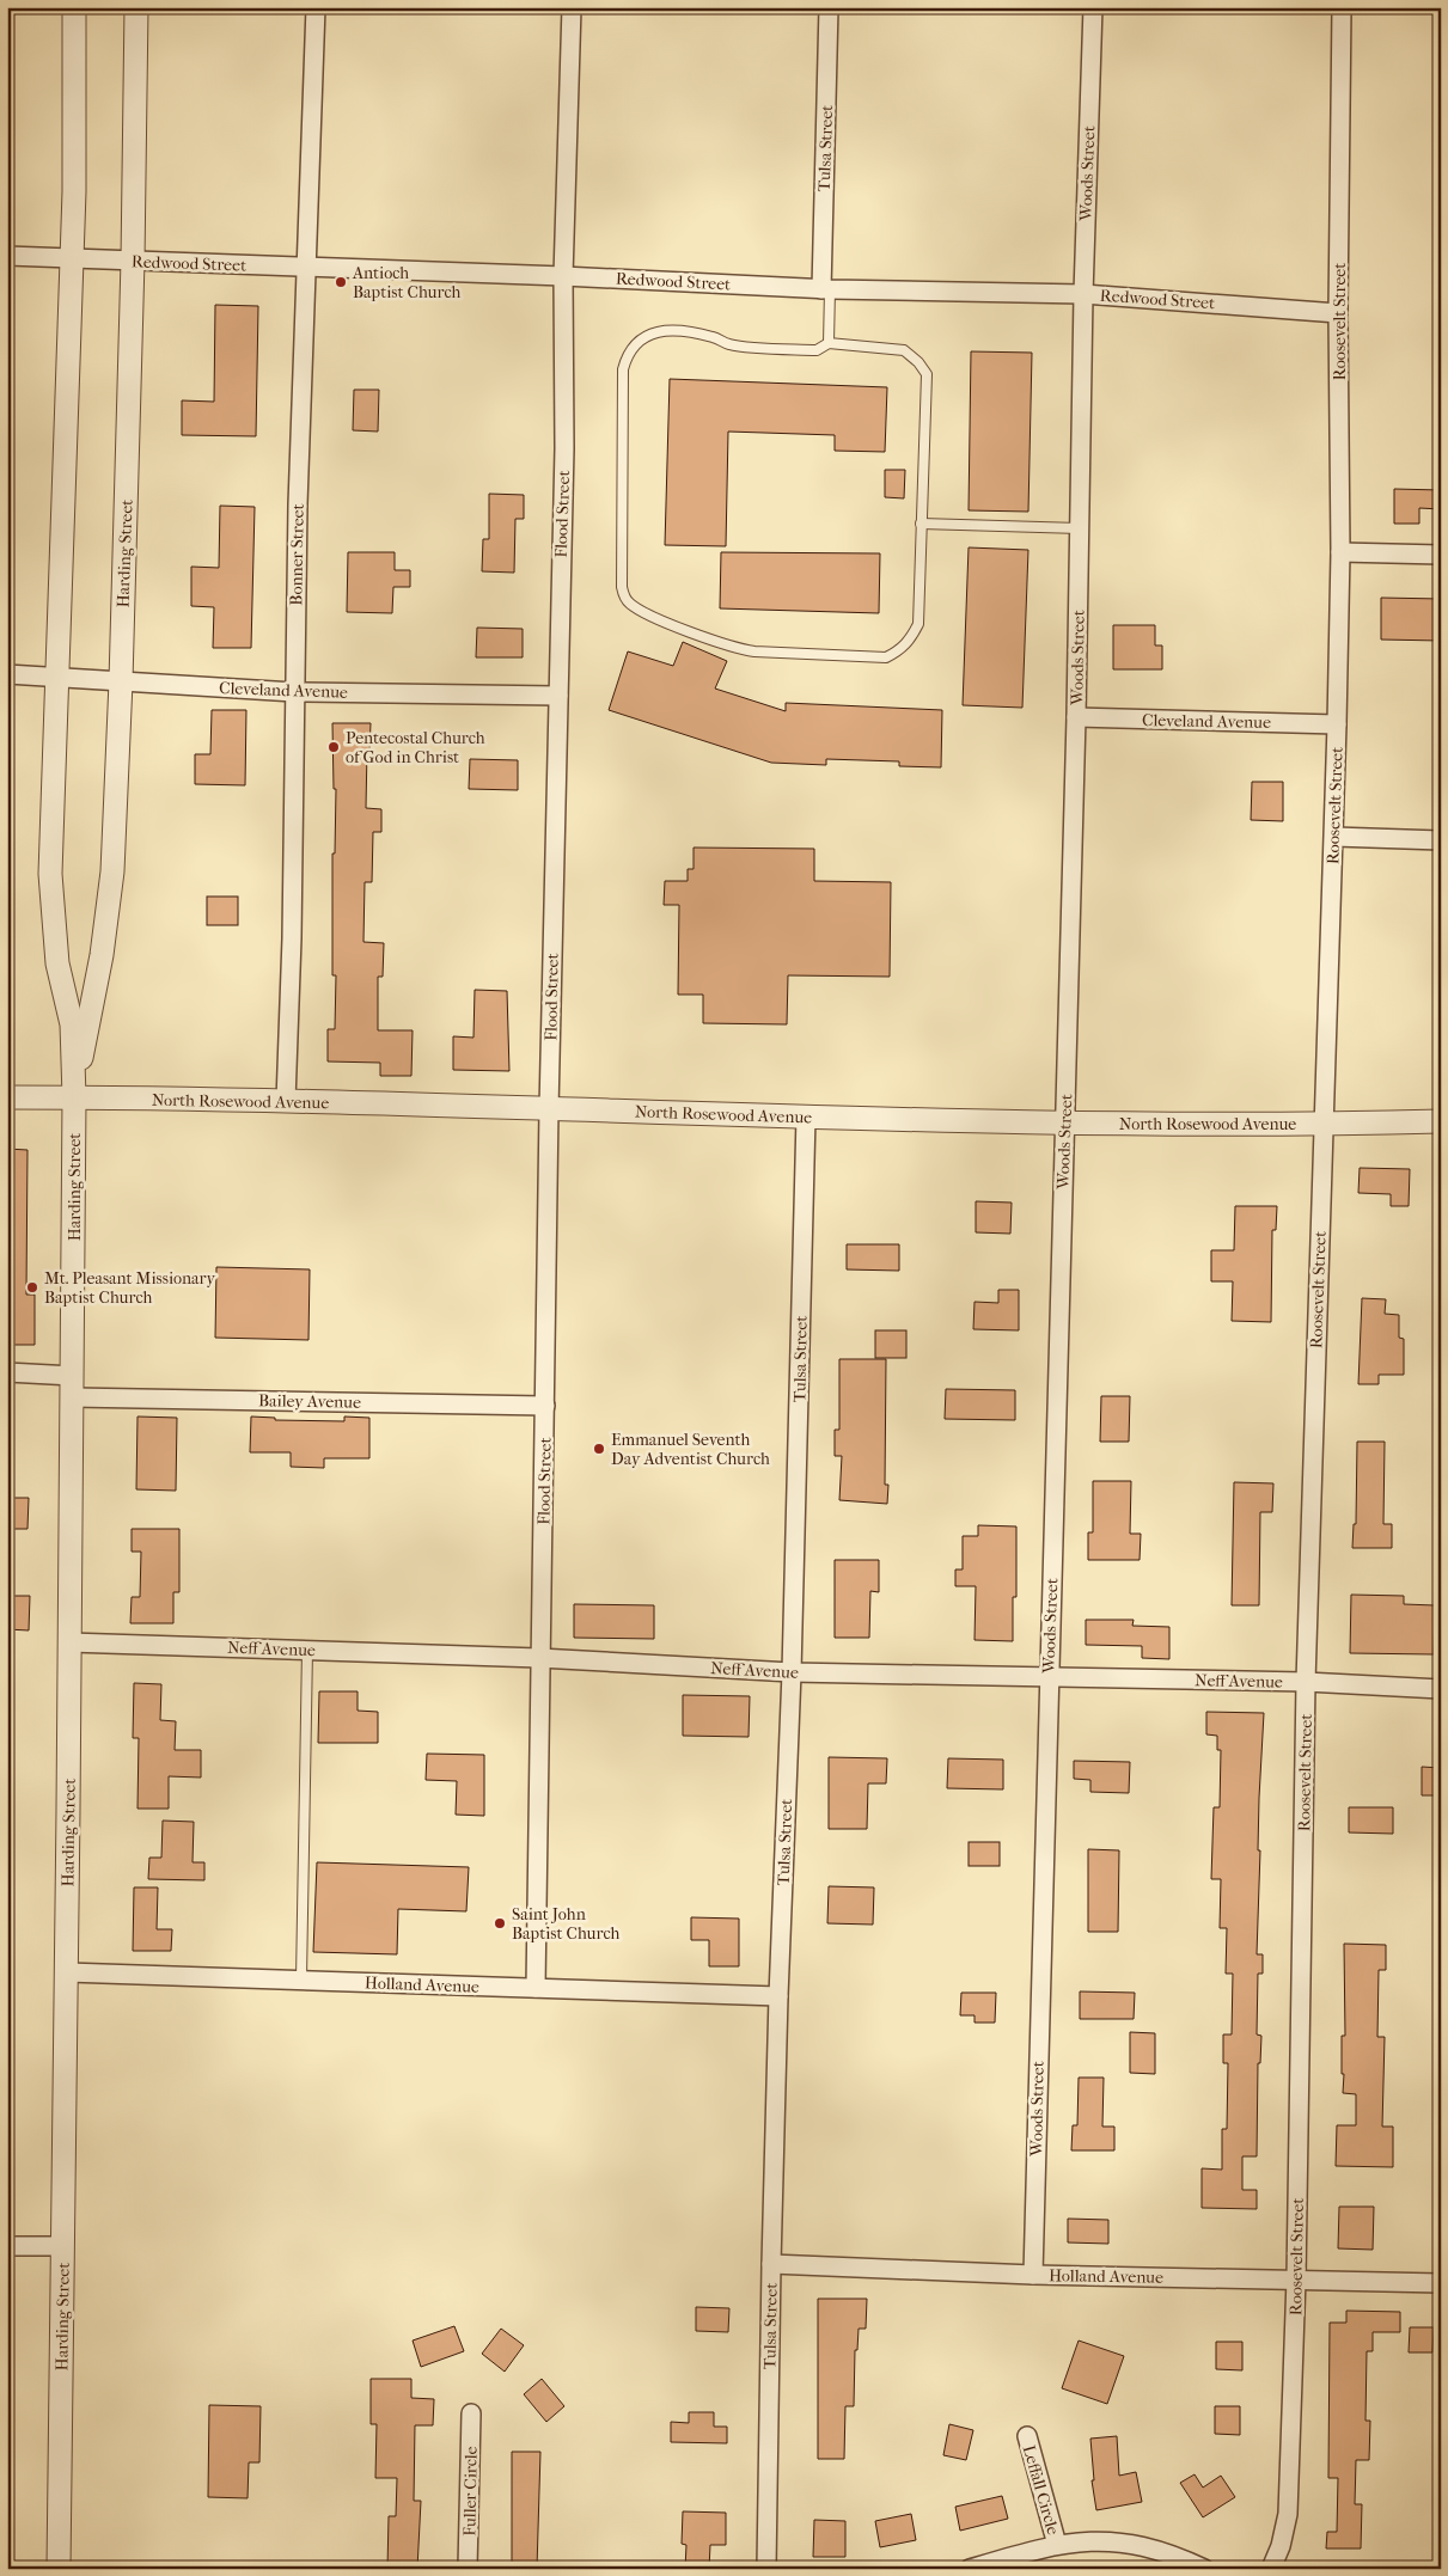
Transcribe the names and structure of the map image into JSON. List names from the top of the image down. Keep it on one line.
{"streets":{"street":["Tulsa Street","Woods Street","Redwood Street","Roosevelt Street","Flood Street","Harding Street","Bonner Street","Cleveland Avenue","North Rosewood Avenue","Bailey Avenue","Neff Avenue","Holland Avenue","Leffall Circle","Fuller Circle"]},"crossings":[["Tulsa Street","Redwood Street"],["Tulsa Street","North Rosewood Avenue"],["Tulsa Street","Neff Avenue"],["Tulsa Street","Holland Avenue"],["Woods Street","Redwood Street"],["Woods Street","Cleveland Avenue"],["Woods Street","North Rosewood Avenue"],["Woods Street","Neff Avenue"],["Woods Street","Holland Avenue"],["Redwood Street","Roosevelt Street"],["Redwood Street","Flood Street"],["Redwood Street","Harding Street"],["Redwood Street","Bonner Street"],["Roosevelt Street","Cleveland Avenue"],["Roosevelt Street","North Rosewood Avenue"],["Roosevelt Street","Neff Avenue"],["Roosevelt Street","Holland Avenue"],["Flood Street","Cleveland Avenue"],["Flood Street","North Rosewood Avenue"],["Flood Street","Bailey Avenue"],["Flood Street","Neff Avenue"],["Flood Street","Holland Avenue"],["Harding Street","Cleveland Avenue"],["Harding Street","North Rosewood Avenue"],["Harding Street","Bailey Avenue"],["Harding Street","Neff Avenue"],["Harding Street","Holland Avenue"],["Bonner Street","Cleveland Avenue"],["Bonner Street","North Rosewood Avenue"]],"places":["Antioch Baptist Church","Pentecostal Church of God in Christ","Mt. Pleasant Missionary Baptist Church","Emmanuel Seventh Day Adventist Church","Saint John Baptist Church"]}
